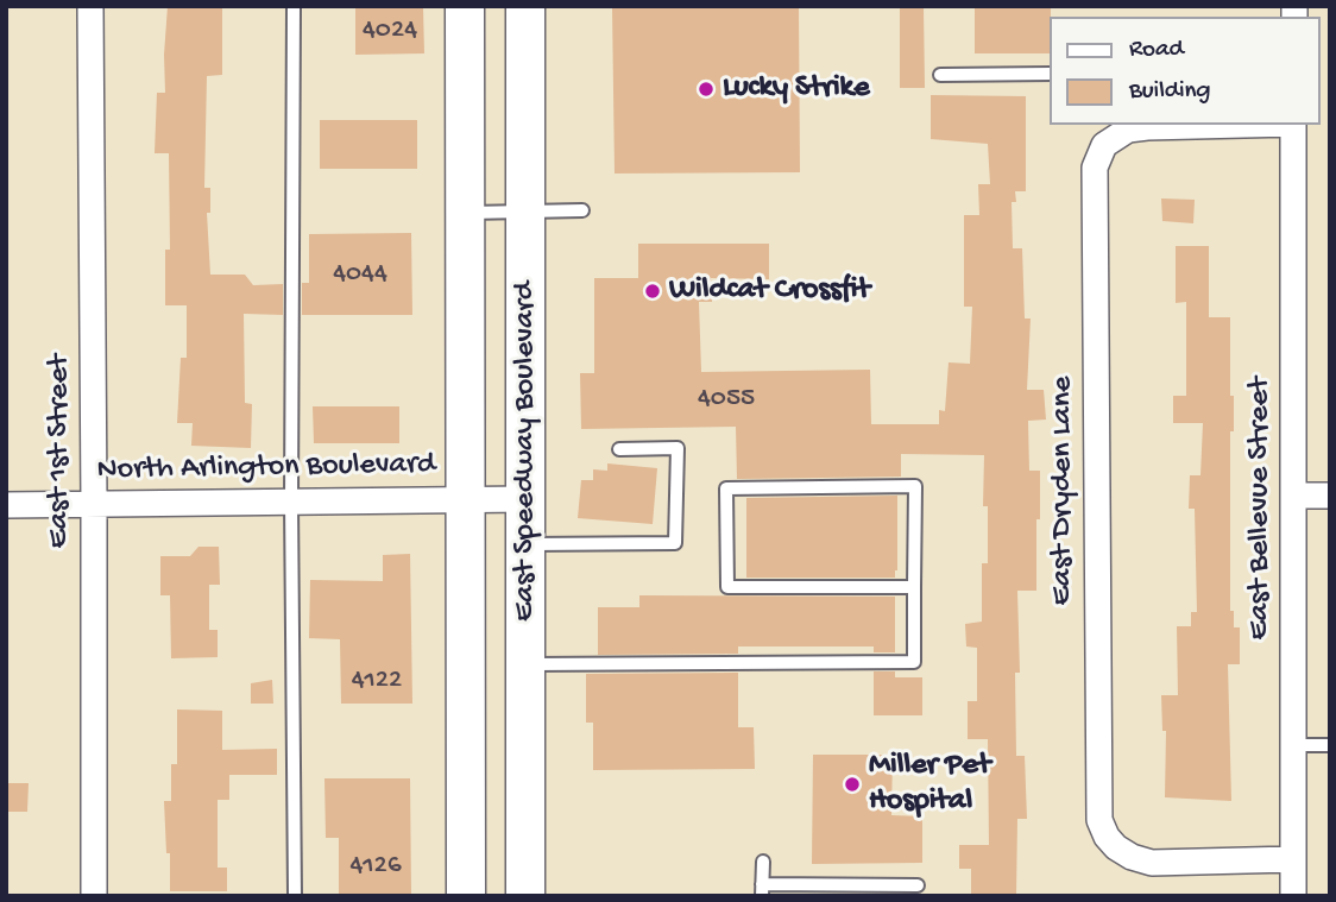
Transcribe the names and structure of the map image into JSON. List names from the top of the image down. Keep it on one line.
{"streets":{"main road":["East Speedway Boulevard"],"street":["East 1st Street","North Arlington Boulevard","East Dryden Lane","East Bellevue Street"]},"crossings":[["East 1st Street","North Arlington Boulevard"],["East Speedway Boulevard","North Arlington Boulevard"],["East Dryden Lane","East Bellevue Street"]],"places":["Lucky Strike","Wildcat Crossfit","Miller Pet Hospital"],"house_numbers":["4024","4044","4055","4122","4126"],"legend":["Road","Building"]}
